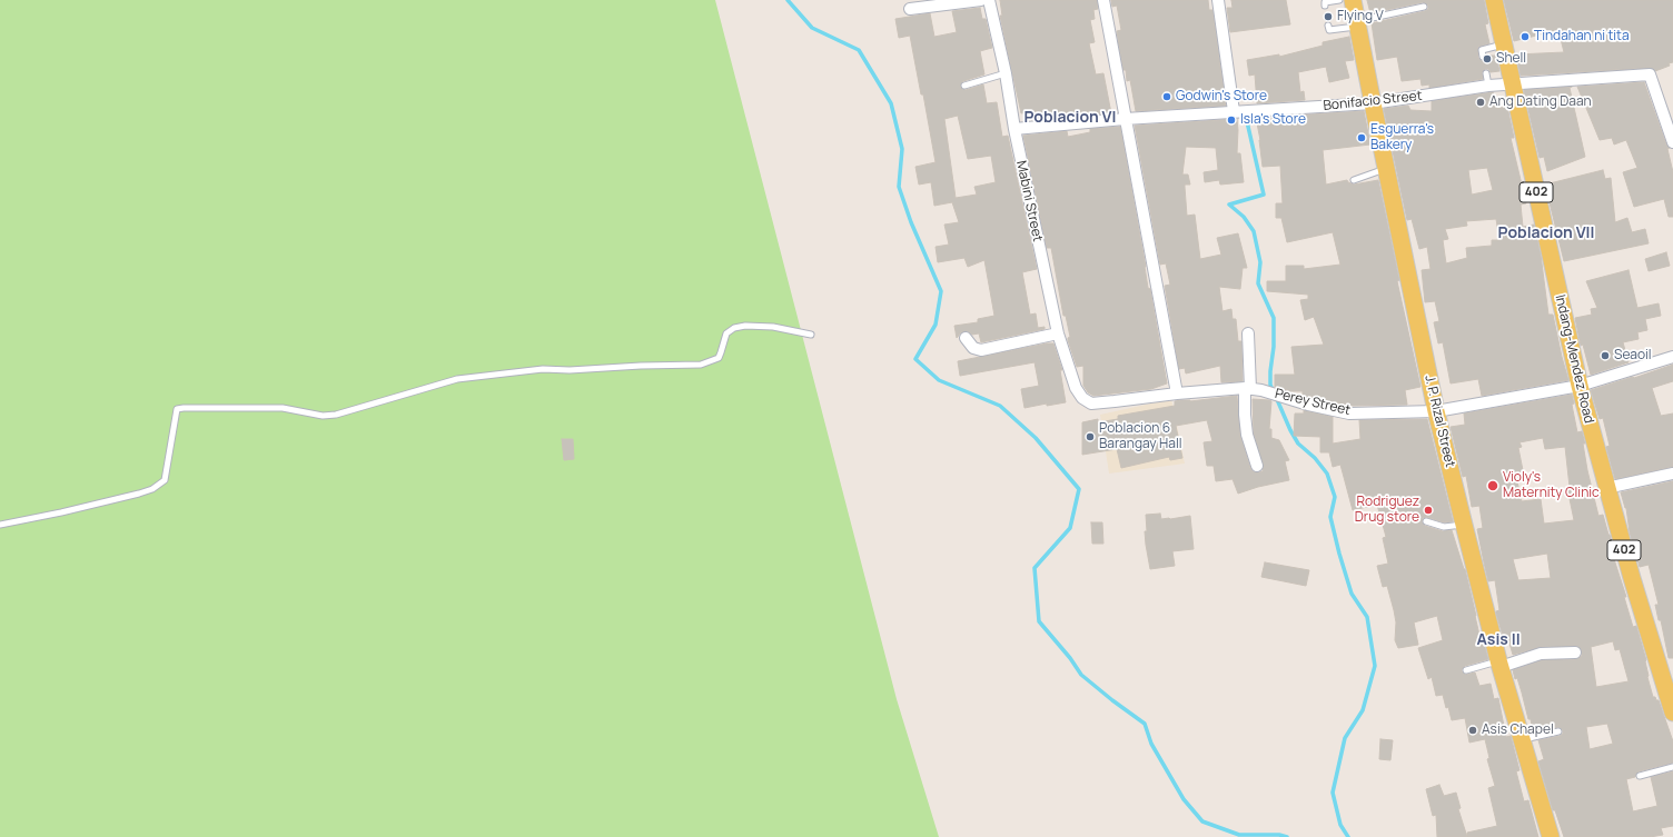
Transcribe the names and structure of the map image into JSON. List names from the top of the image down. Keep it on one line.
{"streets":{"main road":["402","Indang-Mendez Road","J. P. Rizal Street"],"street":["Bonifacio Street","Mabini Street","Perey Street"]},"crossings":[["Bonifacio Street","Mabini Street"],["Bonifacio Street","Indang-Mendez Road"],["Bonifacio Street","J. P. Rizal Street"],["Mabini Street","Perey Street"],["Indang-Mendez Road","Perey Street"],["Perey Street","J. P. Rizal Street"]],"districts":["Poblacion VI","Poblacion VII","Asis II"],"places":["Flying V","Tindahan ni tita","Shell","Godwin's Store","Ang Dating Daan","Isla's Store","Esguerra's Bakery","Seaoil","Poblacion 6 Barangay Hall","Violy's Maternity Clinic","Rodriguez Drug store","Asis Chapel"]}
